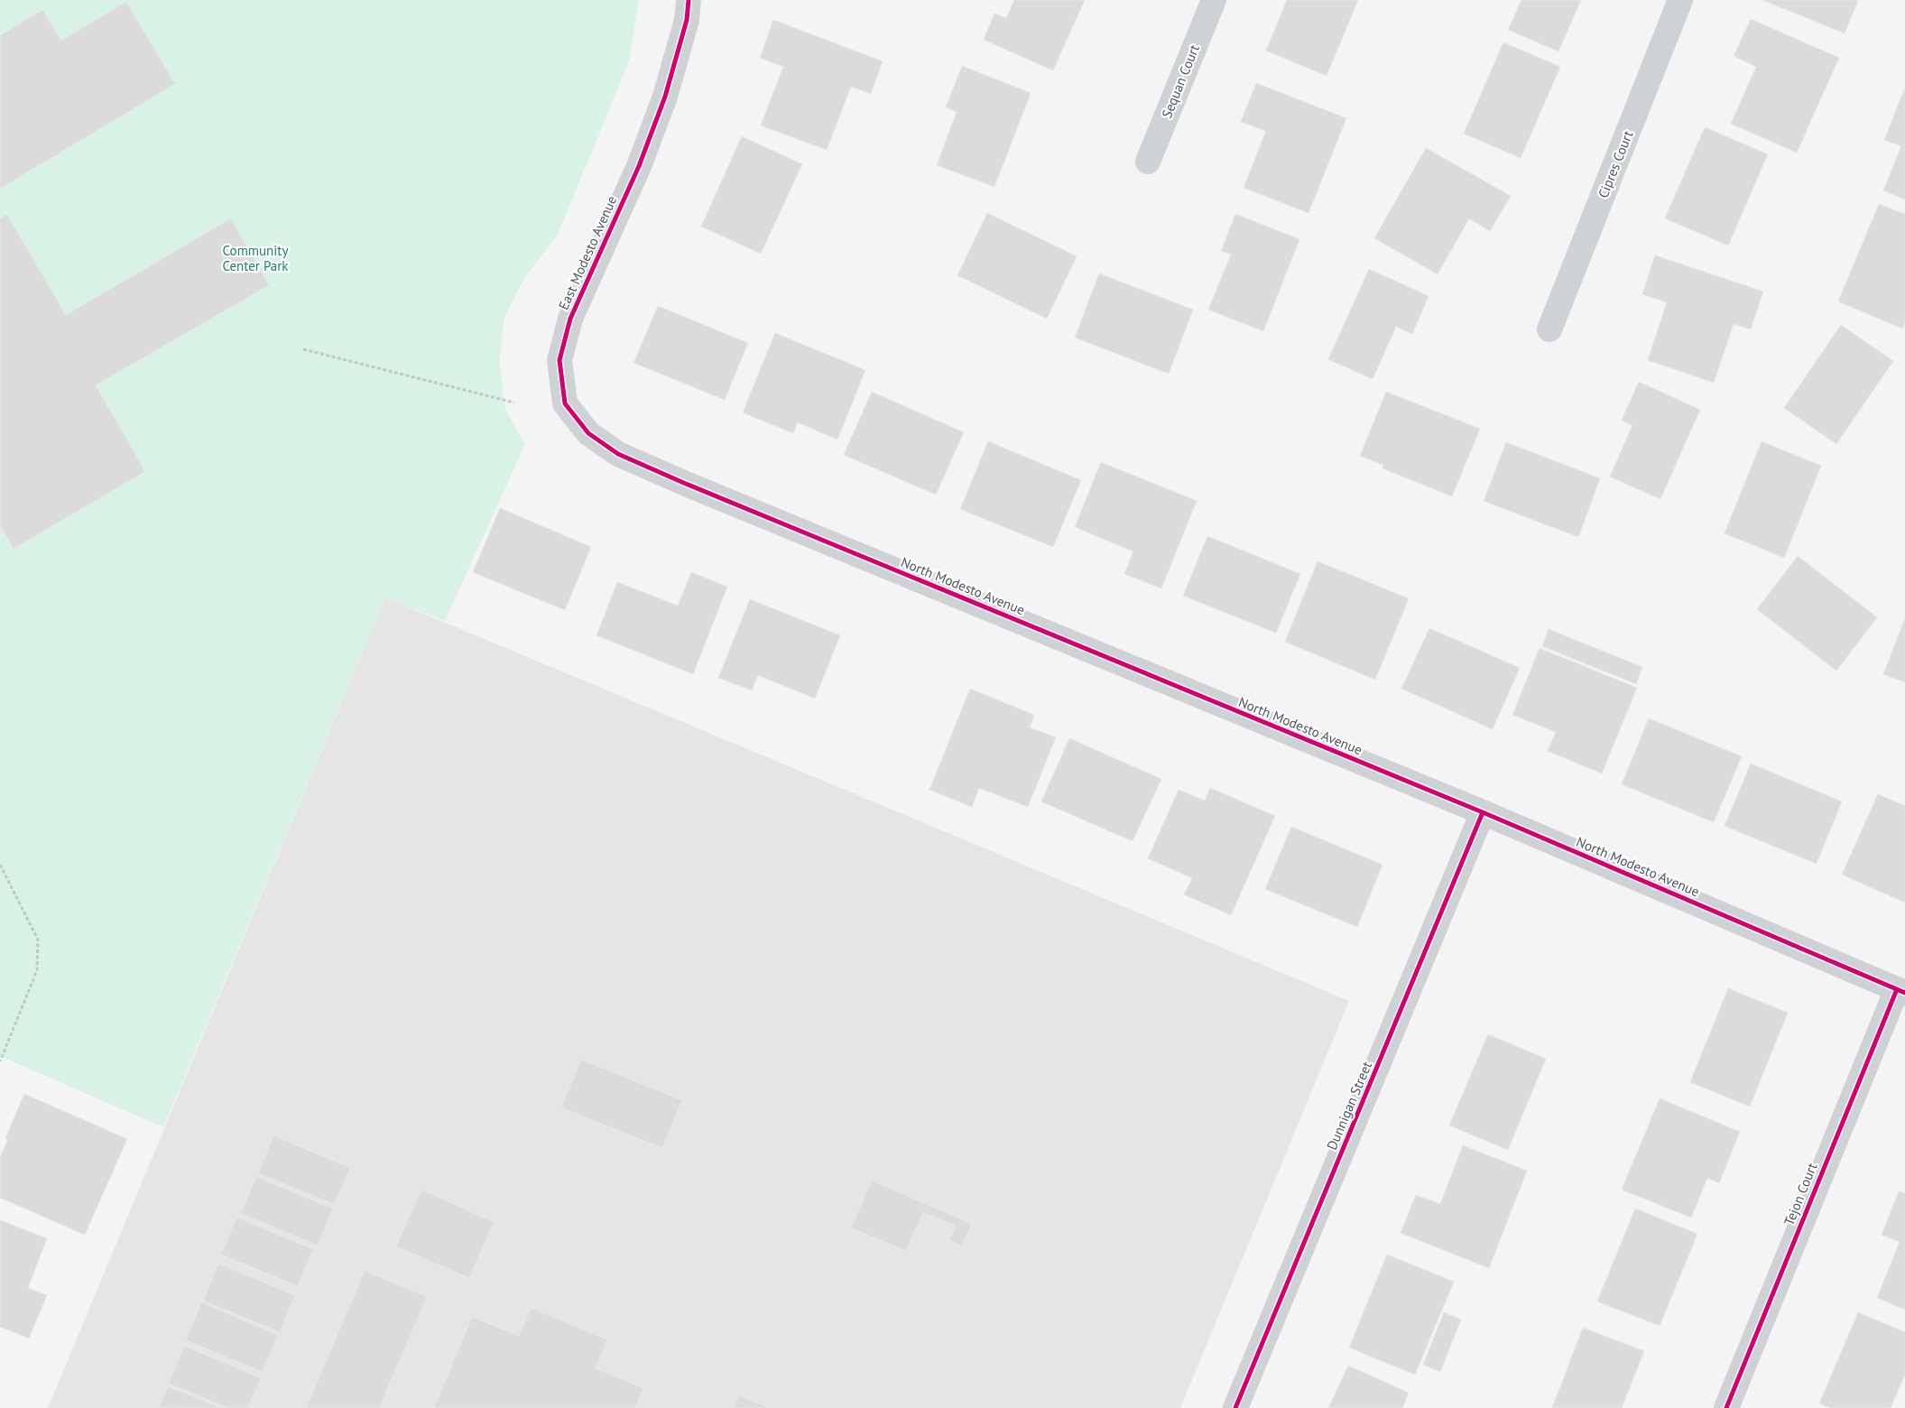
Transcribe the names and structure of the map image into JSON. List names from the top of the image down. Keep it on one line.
{"streets":{"street":["Sequan Court","Cipres Court","East Modesto Avenue","North Modesto Avenue","Dunnigan Street","Tejon Court"]},"crossings":[["East Modesto Avenue","North Modesto Avenue"],["North Modesto Avenue","Dunnigan Street"],["North Modesto Avenue","Tejon Court"]],"parks":["Community Center Park"]}
